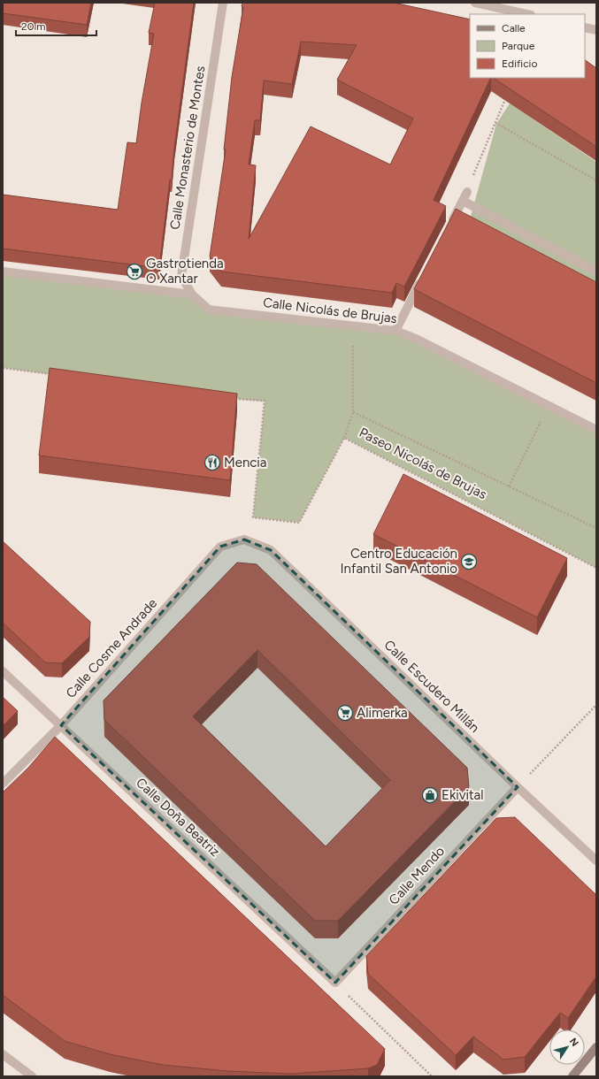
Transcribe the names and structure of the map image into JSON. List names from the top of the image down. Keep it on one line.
{"streets":{"street":["Calle Monasterio de Montes","Calle Nicolás de Brujas","Calle Cosme Andrade","Calle Escudero Millán","Calle Doña Beatriz","Calle Mendo"],"path":["Paseo Nicolás de Brujas"]},"crossings":[["Calle Monasterio de Montes","Calle Nicolás de Brujas"],["Calle Cosme Andrade","Calle Escudero Millán"],["Calle Cosme Andrade","Calle Doña Beatriz"],["Calle Escudero Millán","Calle Mendo"],["Calle Doña Beatriz","Calle Mendo"]],"places":{"supermarket":["Gastrotienda O Xantar","Alimerka"],"restaurant":["Mencia"],"school or university":["Centro Educación Infantil San Antonio"],"shop":["Ekivital"]},"legend":["Calle","Parque","Edificio"],"scale_bar":"20 m","north":"top right"}
